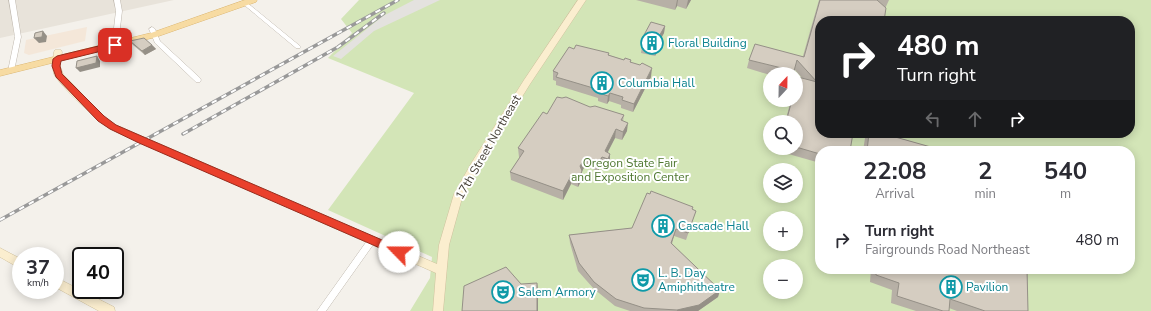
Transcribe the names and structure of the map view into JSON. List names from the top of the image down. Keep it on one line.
{"streets":{"street":["17th Street Northeast"]},"parks":["Oregon State Fair and Exposition Center"],"places":{"building":["Floral Building","Columbia Hall","Cascade Hall","Pavilion"],"theatre":["L. B. Day Amiphitheatre","Salem Armory"]},"north":"top","page":{"turn":["480 m","Turn right"],"map_buttons":["+","−"],"eta":["22:08","Arrival","2","min","540","m"],"list":[{"name":"Turn right","note":"Fairgrounds Road Northeast","value":"480 m"}],"speed":"37 km/h","limit":"40"}}
